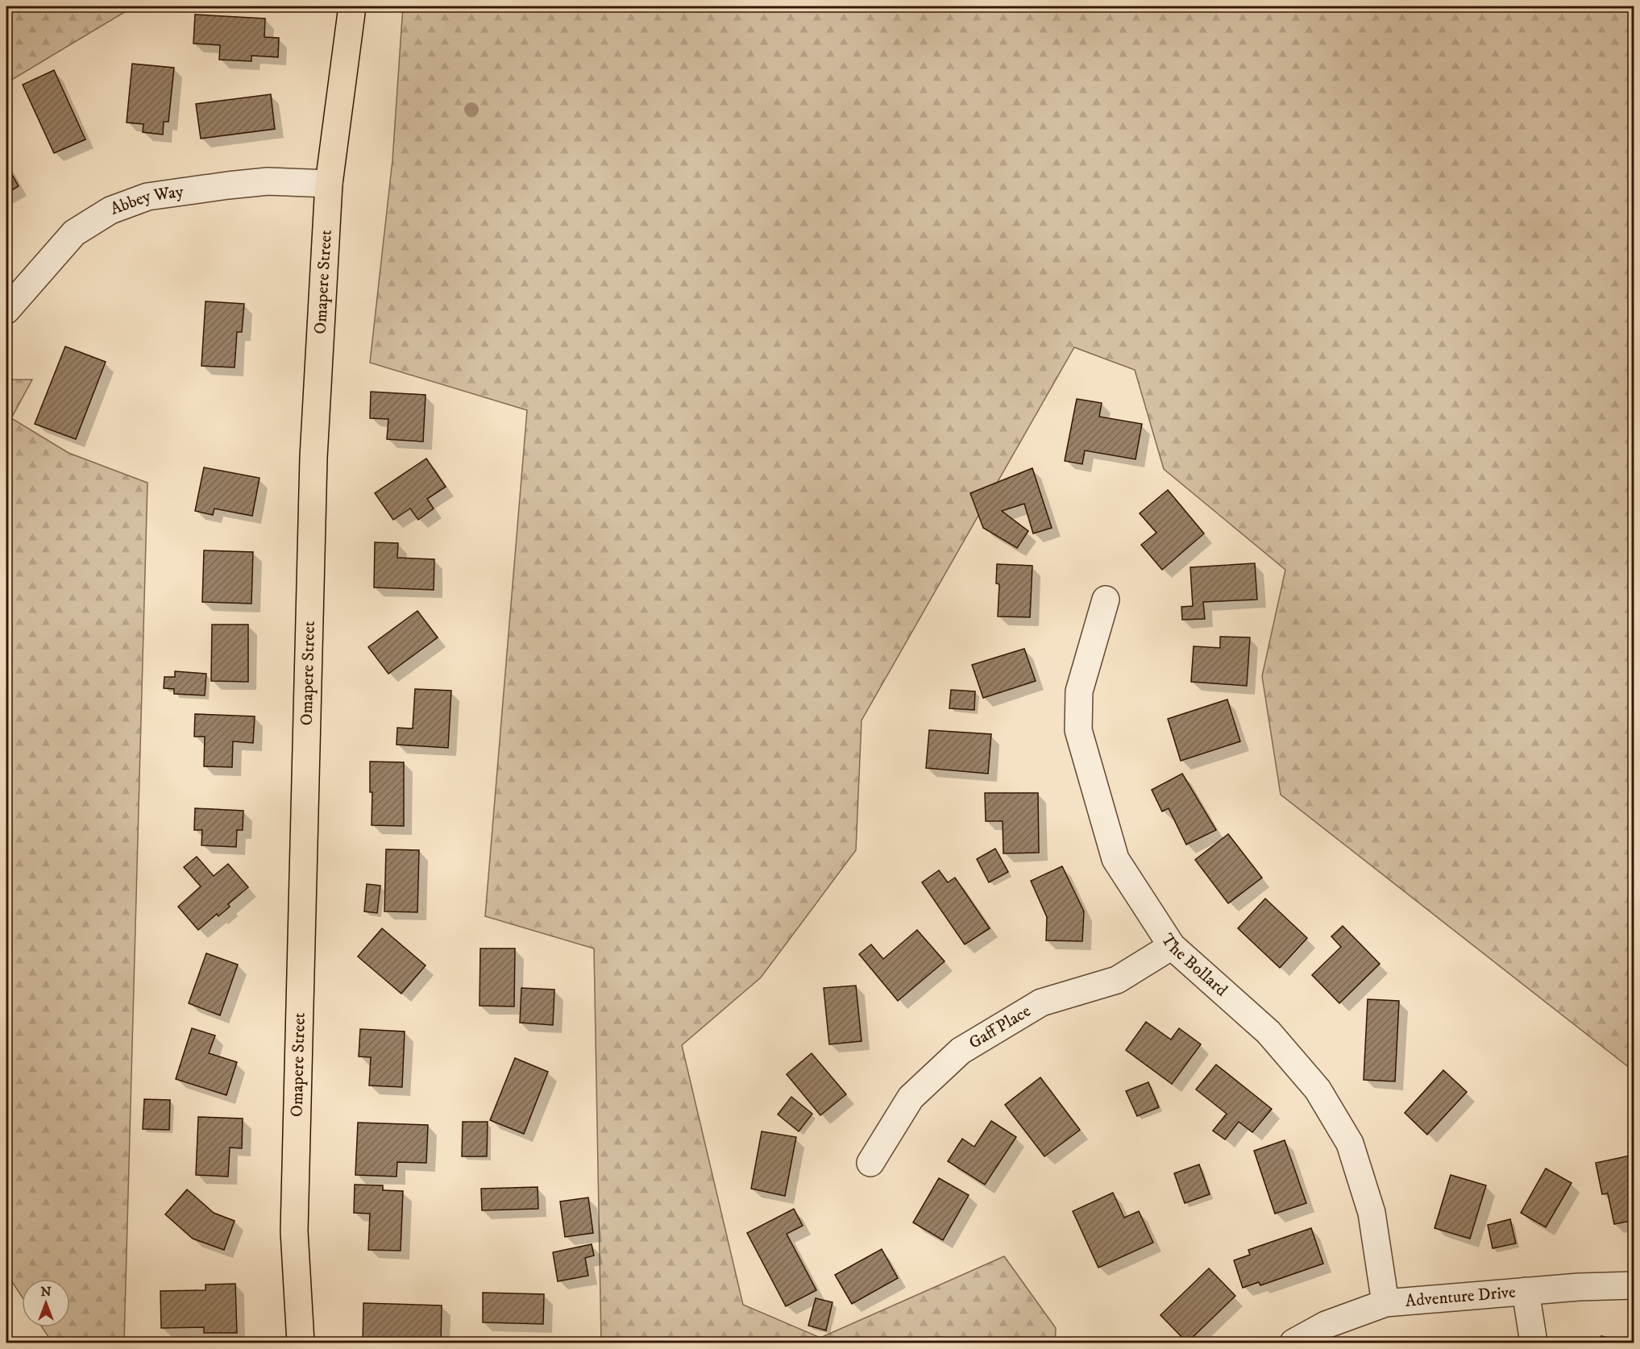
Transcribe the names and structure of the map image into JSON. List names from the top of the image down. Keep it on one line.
{"streets":{"main road":["Omapere Street"],"street":["Abbey Way","The Bollard","Gaff Place","Adventure Drive"]},"crossings":[["Abbey Way","Omapere Street"],["The Bollard","Gaff Place"],["The Bollard","Adventure Drive"]],"north":"top"}
